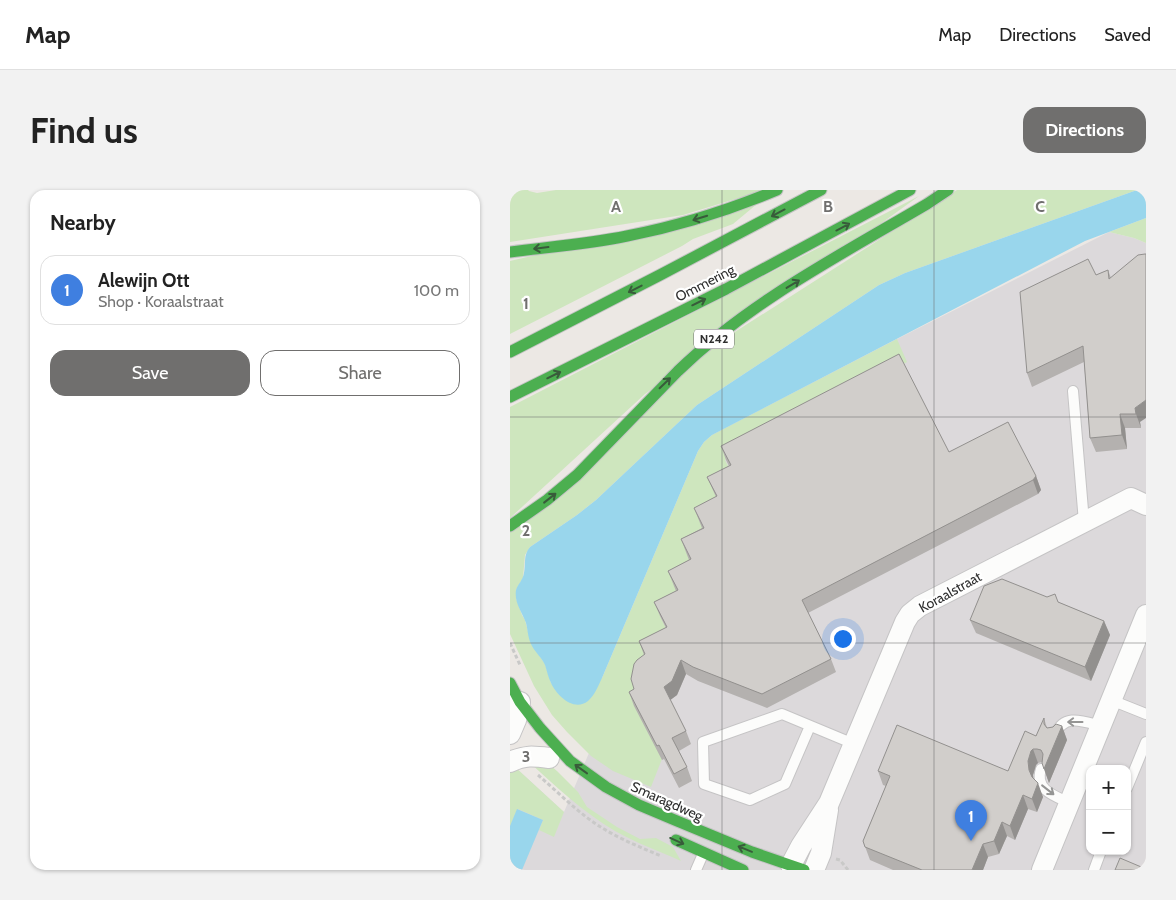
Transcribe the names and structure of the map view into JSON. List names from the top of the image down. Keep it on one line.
{"streets":{"main road":["Ommering","N242","Smaragdweg"],"street":["Koraalstraat"]},"crossings":[["Koraalstraat","Smaragdweg"]],"one_way":["Smaragdweg"],"page":{"header":"Map","nav":["Map","Directions","Saved"],"buttons":["Directions",["Save","Share"]],"title":"Find us","heading":"Nearby","list":[{"mark":"1","name":"Alewijn Ott","note":"Shop · Koraalstraat","value":"100 m"}],"map_buttons":["+","−"],"pins":"1"},"grid":{"columns":["A","B","C"],"rows":["1","2","3"]}}
